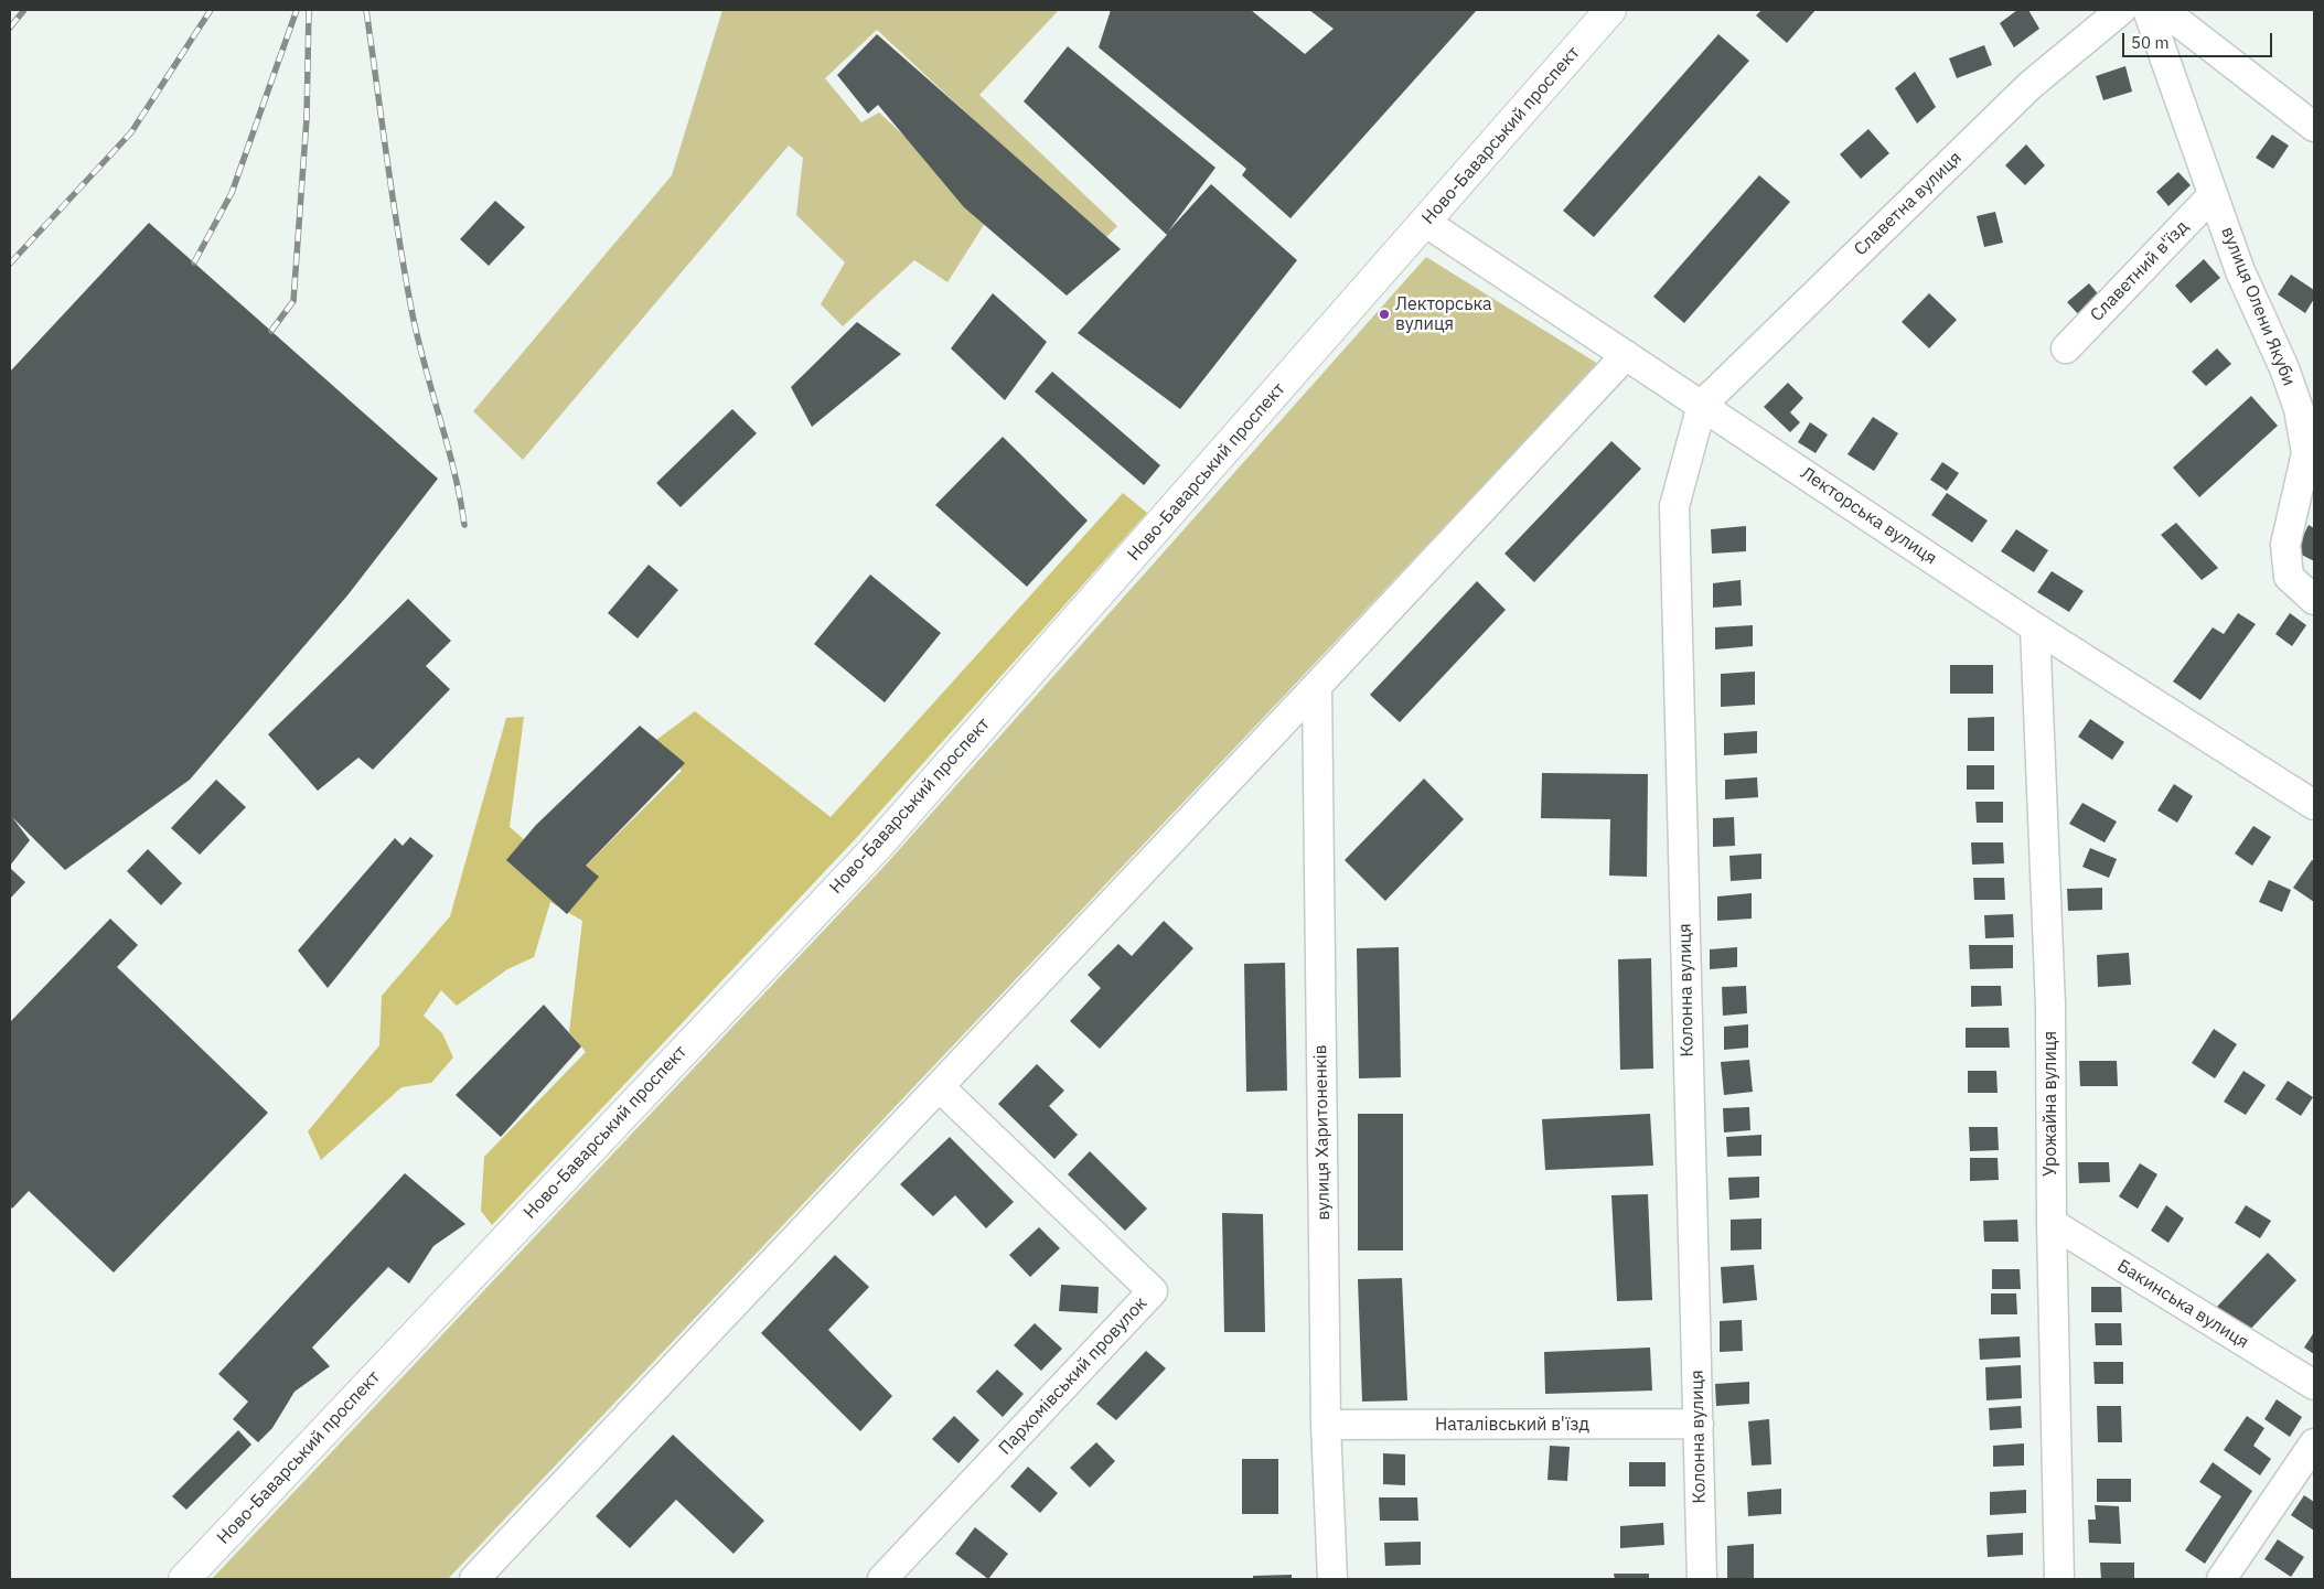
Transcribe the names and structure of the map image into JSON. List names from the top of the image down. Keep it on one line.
{"streets":{"main road":["Ново-Баварський проспект"],"street":["Славетна вулиця","Славетний в'їзд","вулиця Олени Якуби","Лекторська вулиця","Колонна вулиця","Урожайна вулиця","вулиця Харитоненків","Бакинська вулиця","Пархомівський провулок","Наталівський в'їзд"]},"crossings":[["Ново-Баварський проспект","Лекторська вулиця"],["Славетна вулиця","Лекторська вулиця"],["Славетна вулиця","Колонна вулиця"],["Славетний в'їзд","вулиця Олени Якуби"],["Лекторська вулиця","Колонна вулиця"],["Лекторська вулиця","Урожайна вулиця"],["Колонна вулиця","Наталівський в'їзд"],["Урожайна вулиця","Бакинська вулиця"],["вулиця Харитоненків","Наталівський в'їзд"]],"places":["Лекторська вулиця"],"scale_bar":"50 m"}
